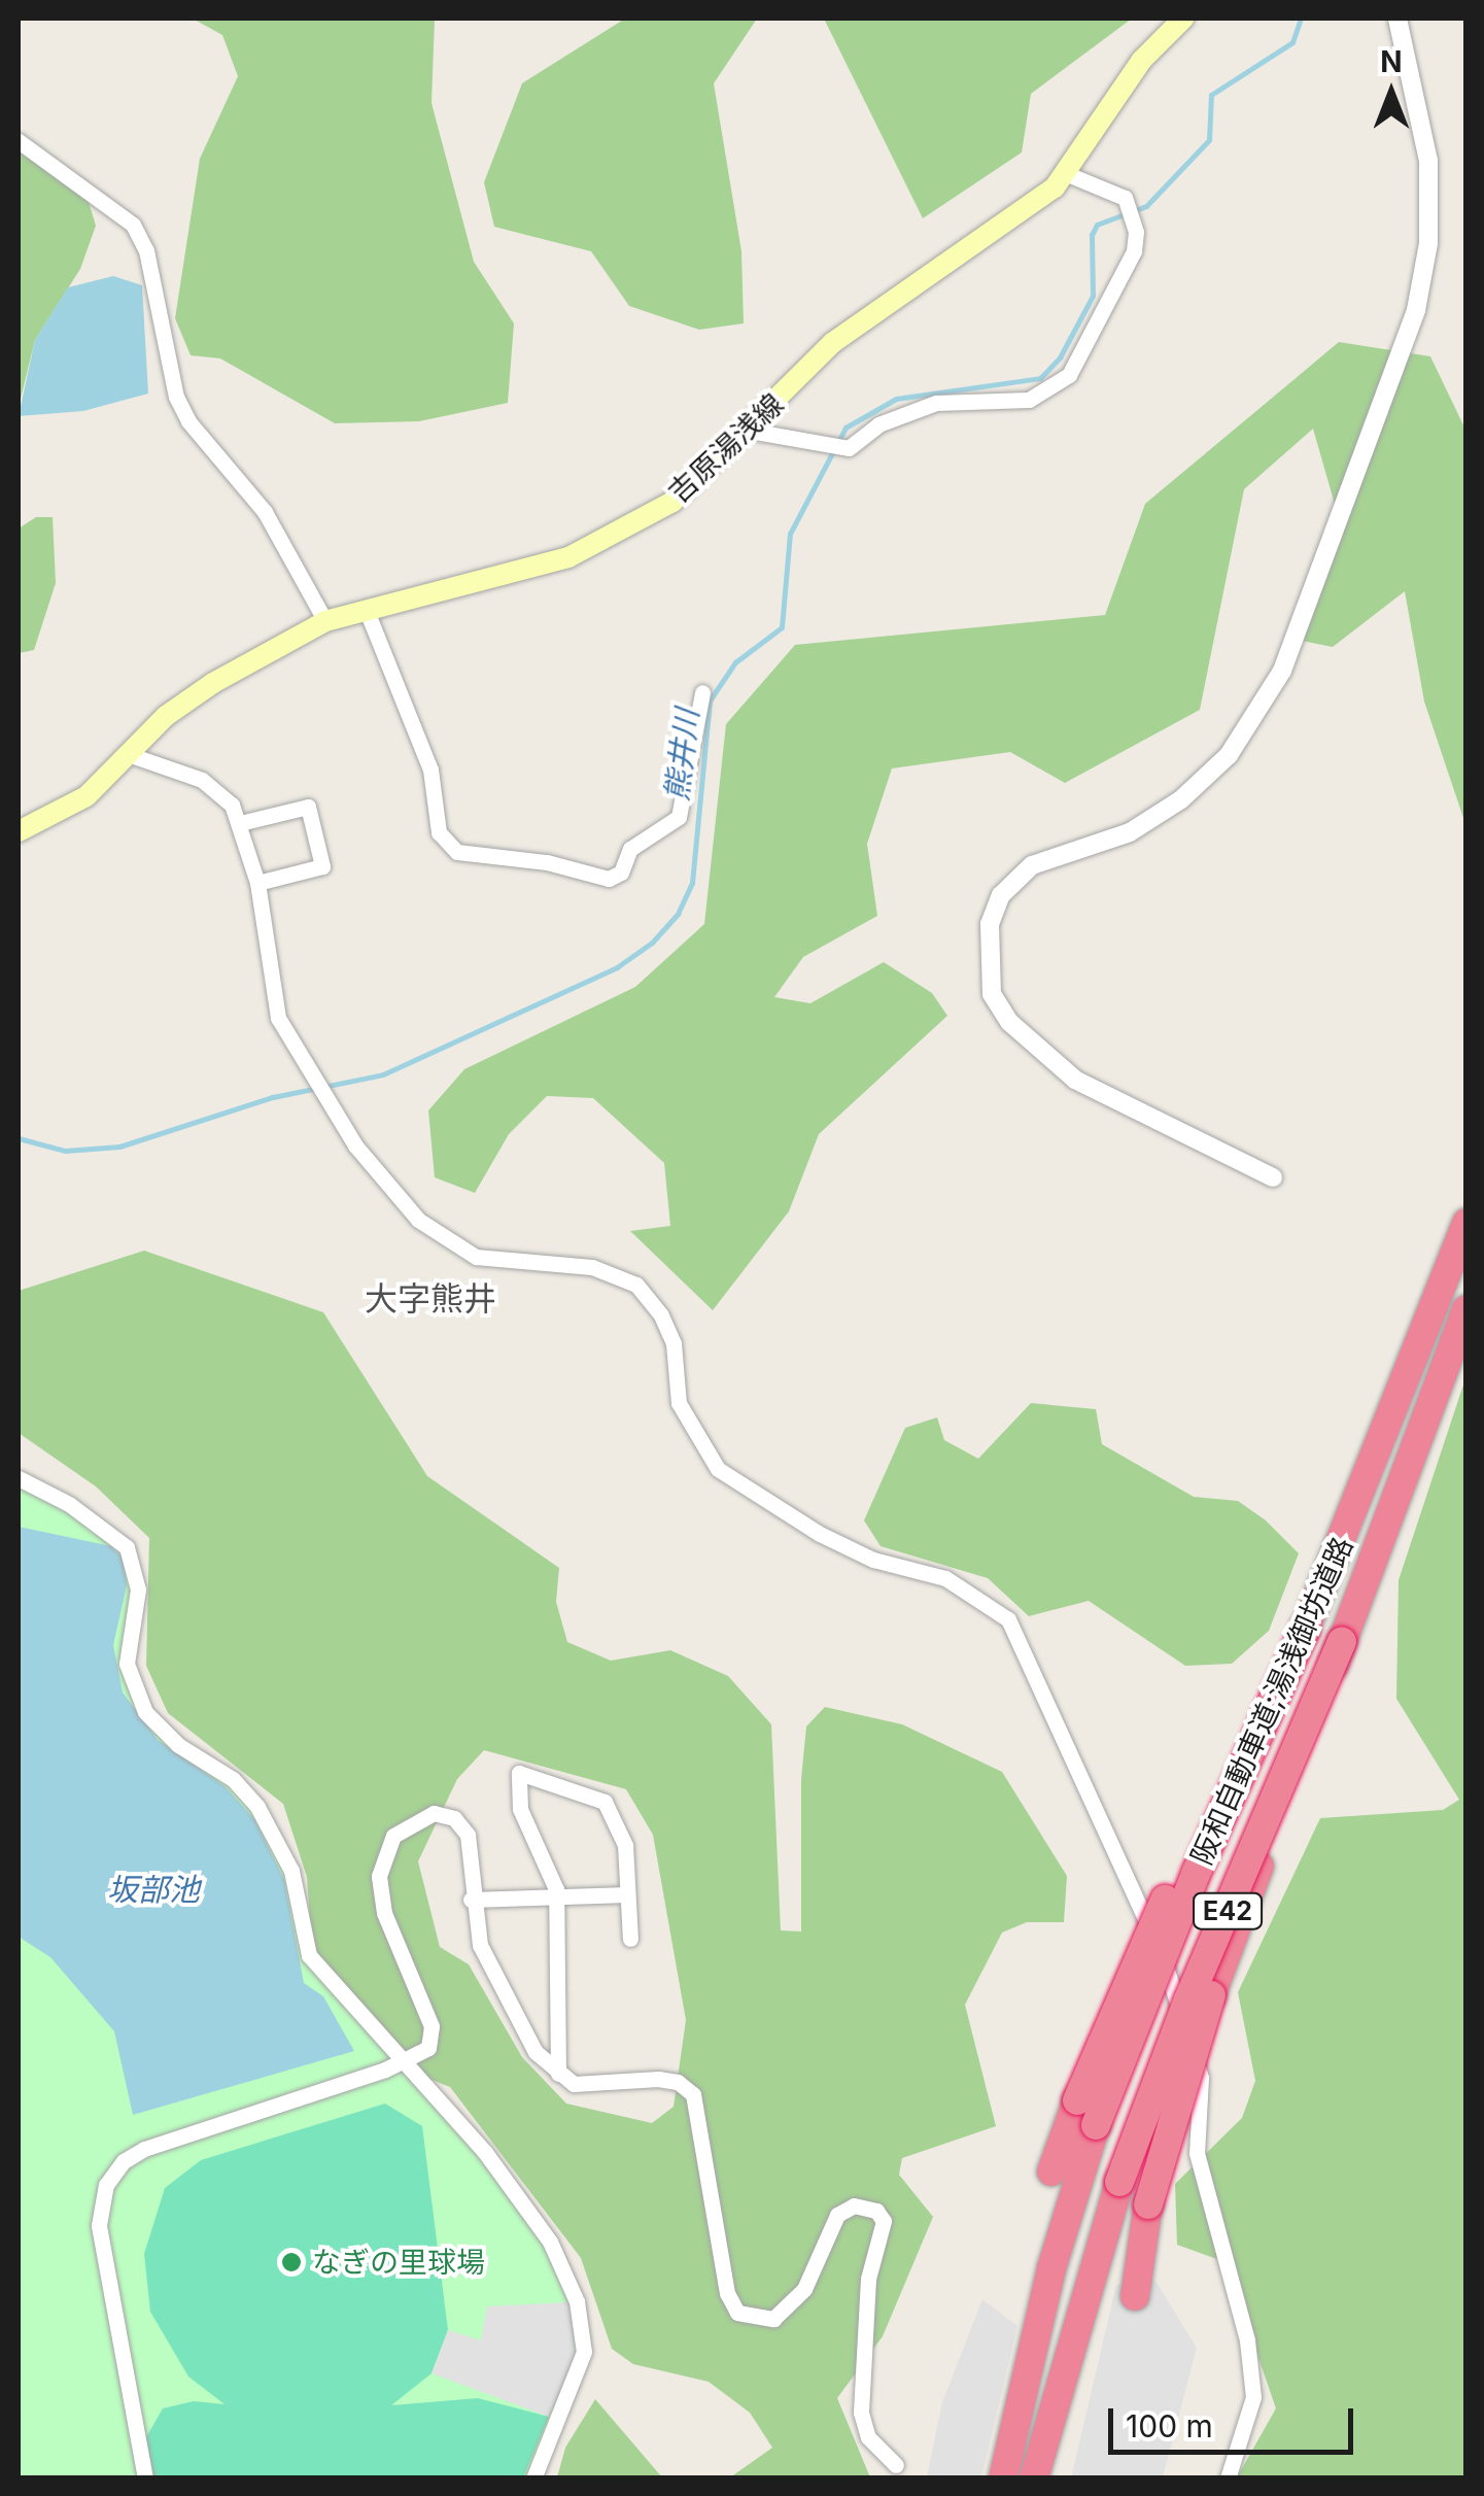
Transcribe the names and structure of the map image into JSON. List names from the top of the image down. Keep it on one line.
{"streets":{"highway":["阪和自動車道;湯浅御坊道路","E42"],"main road":["吉原湯浅線"]},"districts":["大字熊井"],"water":["熊井川","坂部池"],"places":["なぎの里球場"],"scale_bar":"100 m","north":"top"}
